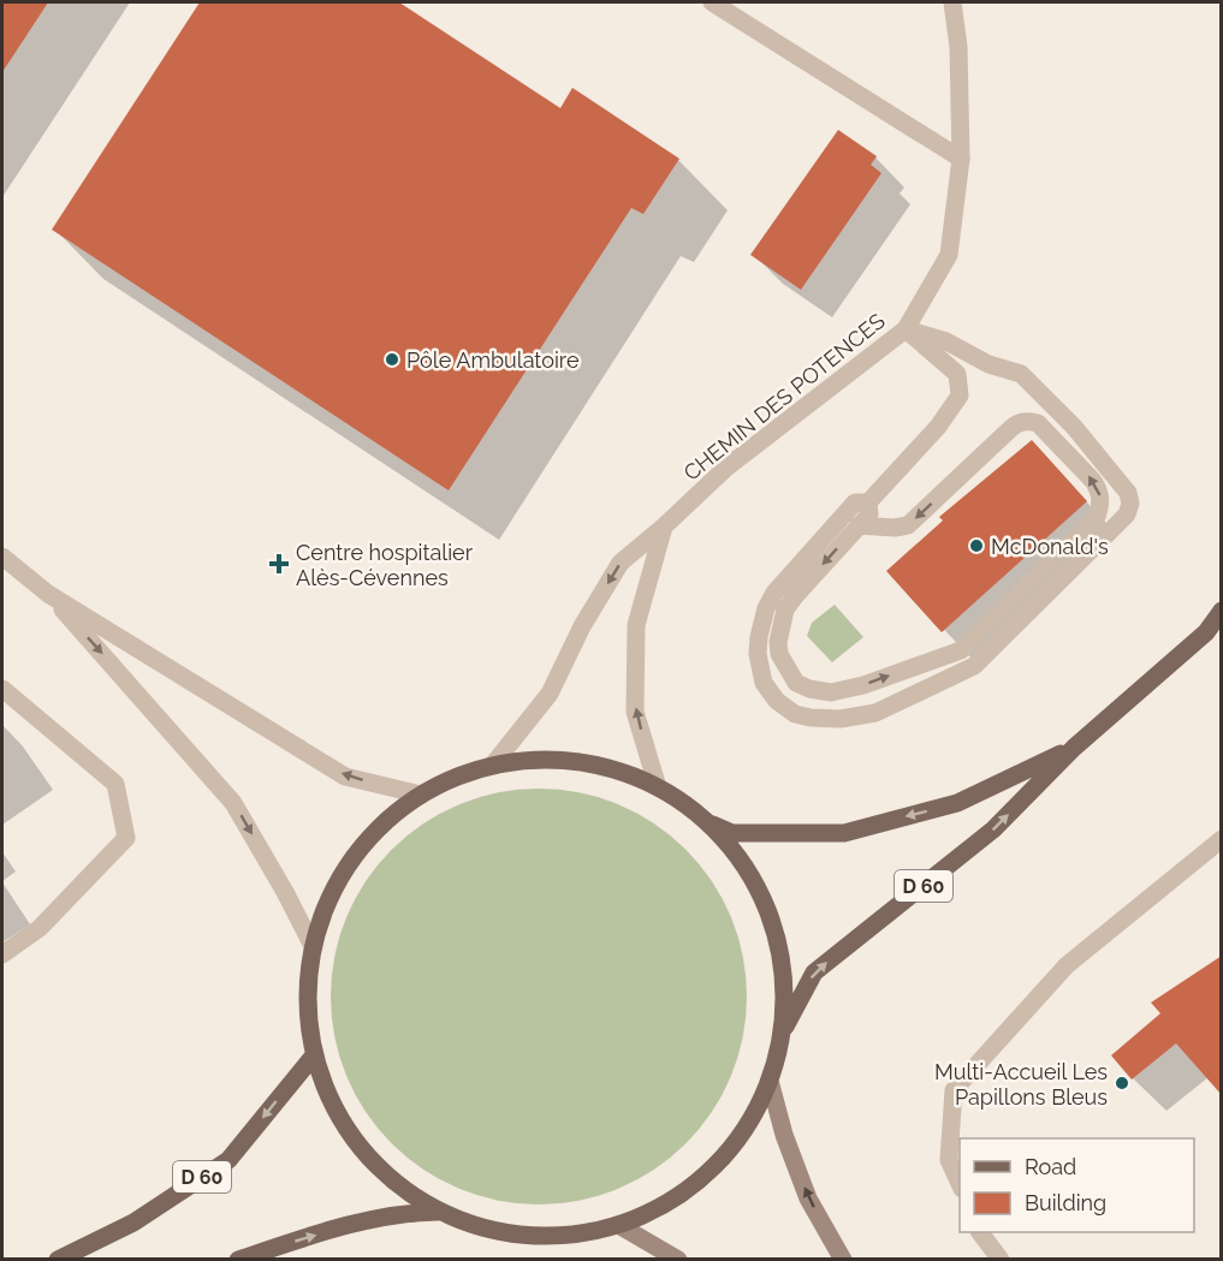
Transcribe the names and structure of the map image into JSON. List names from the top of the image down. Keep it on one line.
{"streets":{"main road":["D 60"],"street":["CHEMIN DES POTENCES"]},"places":{"other":["Pôle Ambulatoire","McDonald's","Multi-Accueil Les Papillons Bleus"],"health":["Centre hospitalier Alès-Cévennes"]},"legend":["Road","Building"]}
